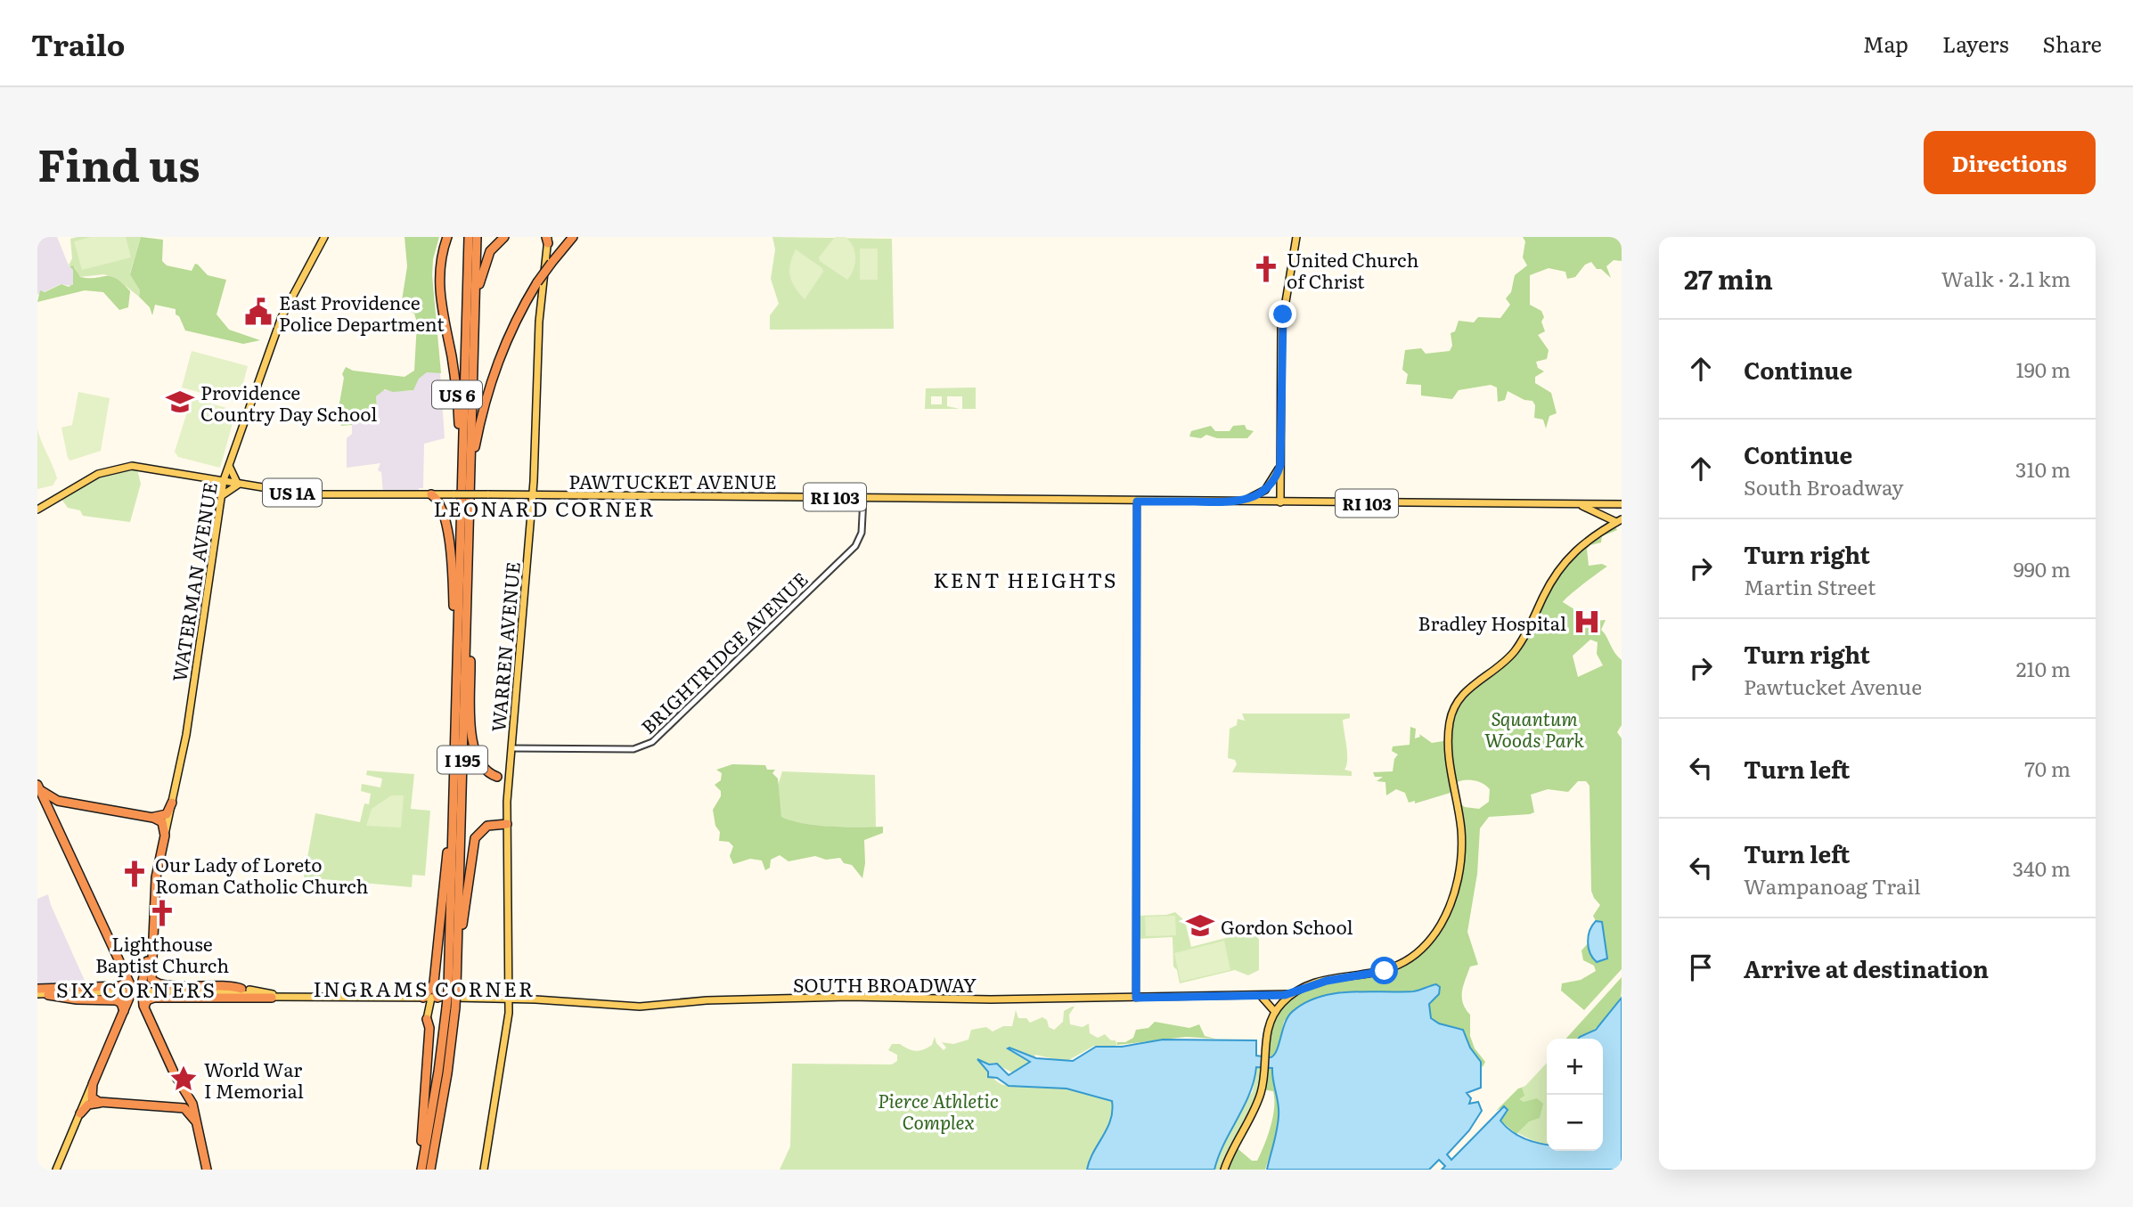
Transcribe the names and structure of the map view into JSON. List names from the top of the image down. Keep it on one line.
{"streets":{"highway":["US 6","WATERMAN AVENUE","I 195"],"main road":["PAWTUCKET AVENUE","US 1A","RI 103","WARREN AVENUE","SOUTH BROADWAY"],"street":["BRIGHTRIDGE AVENUE"]},"crossings":[["US 6","I 195"],["PAWTUCKET AVENUE","WATERMAN AVENUE"],["PAWTUCKET AVENUE","WARREN AVENUE"],["PAWTUCKET AVENUE","BRIGHTRIDGE AVENUE"],["WARREN AVENUE","BRIGHTRIDGE AVENUE"],["WARREN AVENUE","SOUTH BROADWAY"]],"districts":["LEONARD CORNER","KENT HEIGHTS","INGRAMS CORNER","SIX CORNERS"],"parks":["Squantum Woods Park","Pierce Athletic Complex"],"places":{"church":["United Church of Christ","Our Lady of Loreto Roman Catholic Church","Lighthouse Baptist Church"],"public building":["East Providence Police Department"],"school or university":["Providence Country Day School","Gordon School"],"hospital":["Bradley Hospital"],"place":["World War I Memorial"]},"page":{"header":"Trailo","nav":["Map","Layers","Share"],"title":"Find us","buttons":"Directions","heading":["27 min","Walk · 2.1 km"],"list":[["Continue","190 m"],["Continue","South Broadway","310 m"],["Turn right","Martin Street","990 m"],["Turn right","Pawtucket Avenue","210 m"],["Turn left","70 m"],["Turn left","Wampanoag Trail","340 m"],"Arrive at destination"],"map_buttons":["+","−"]}}
